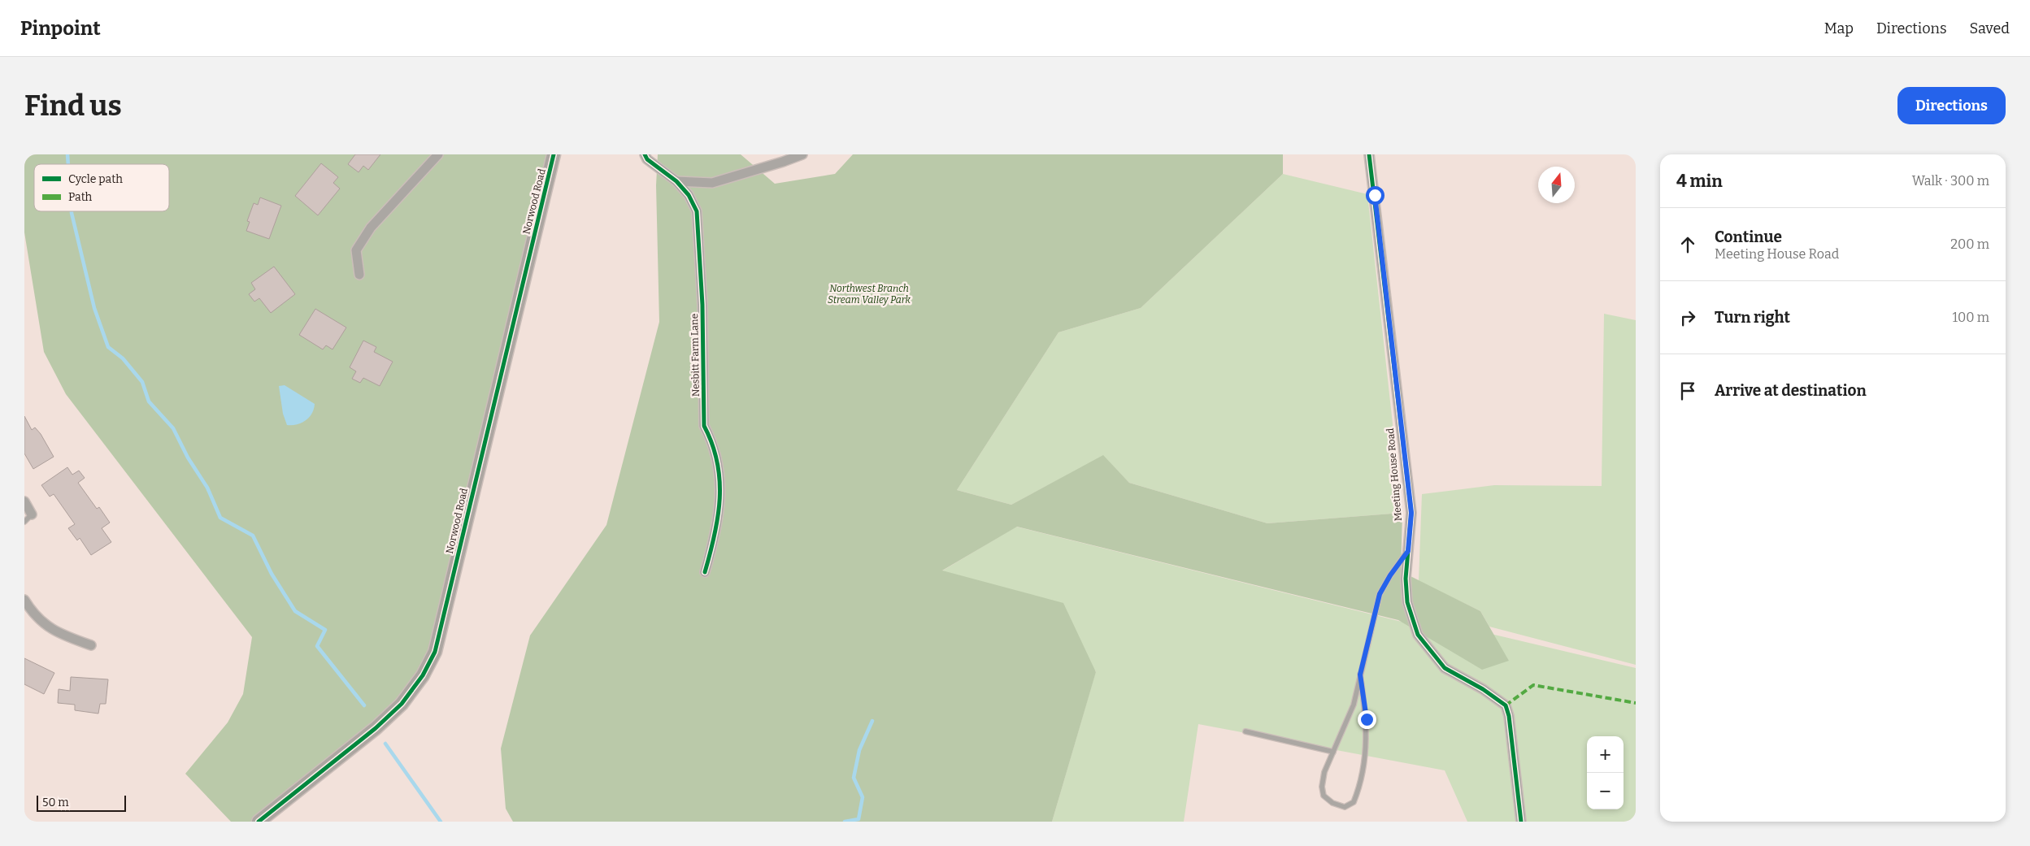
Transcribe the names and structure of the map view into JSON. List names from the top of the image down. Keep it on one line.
{"streets":{"street":["Norwood Road","Nesbitt Farm Lane","Meeting House Road"]},"parks":["Northwest Branch Stream Valley Park"],"legend":["Cycle path","Path"],"scale_bar":"50 m","north":"top","page":{"header":"Pinpoint","nav":["Map","Directions","Saved"],"buttons":"Directions","title":"Find us","heading":["4 min","Walk · 300 m"],"list":[["Continue","Meeting House Road","200 m"],["Turn right","100 m"],"Arrive at destination"],"map_buttons":["+","−"],"scale":"50 m"}}
